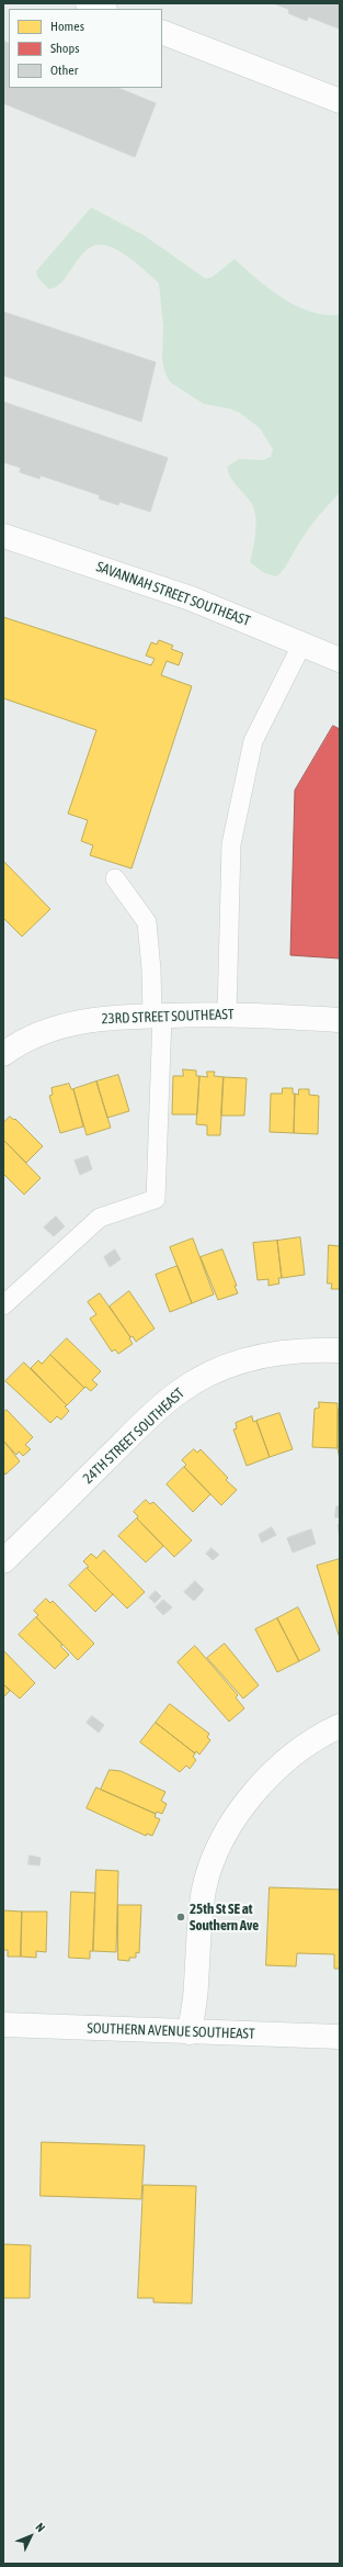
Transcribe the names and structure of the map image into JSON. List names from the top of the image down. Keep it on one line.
{"streets":{"street":["SAVANNAH STREET SOUTHEAST","23RD STREET SOUTHEAST","24TH STREET SOUTHEAST","SOUTHERN AVENUE SOUTHEAST"]},"places":["25th St SE at Southern Ave"],"legend":["Homes","Shops","Other"],"north":"top right"}
